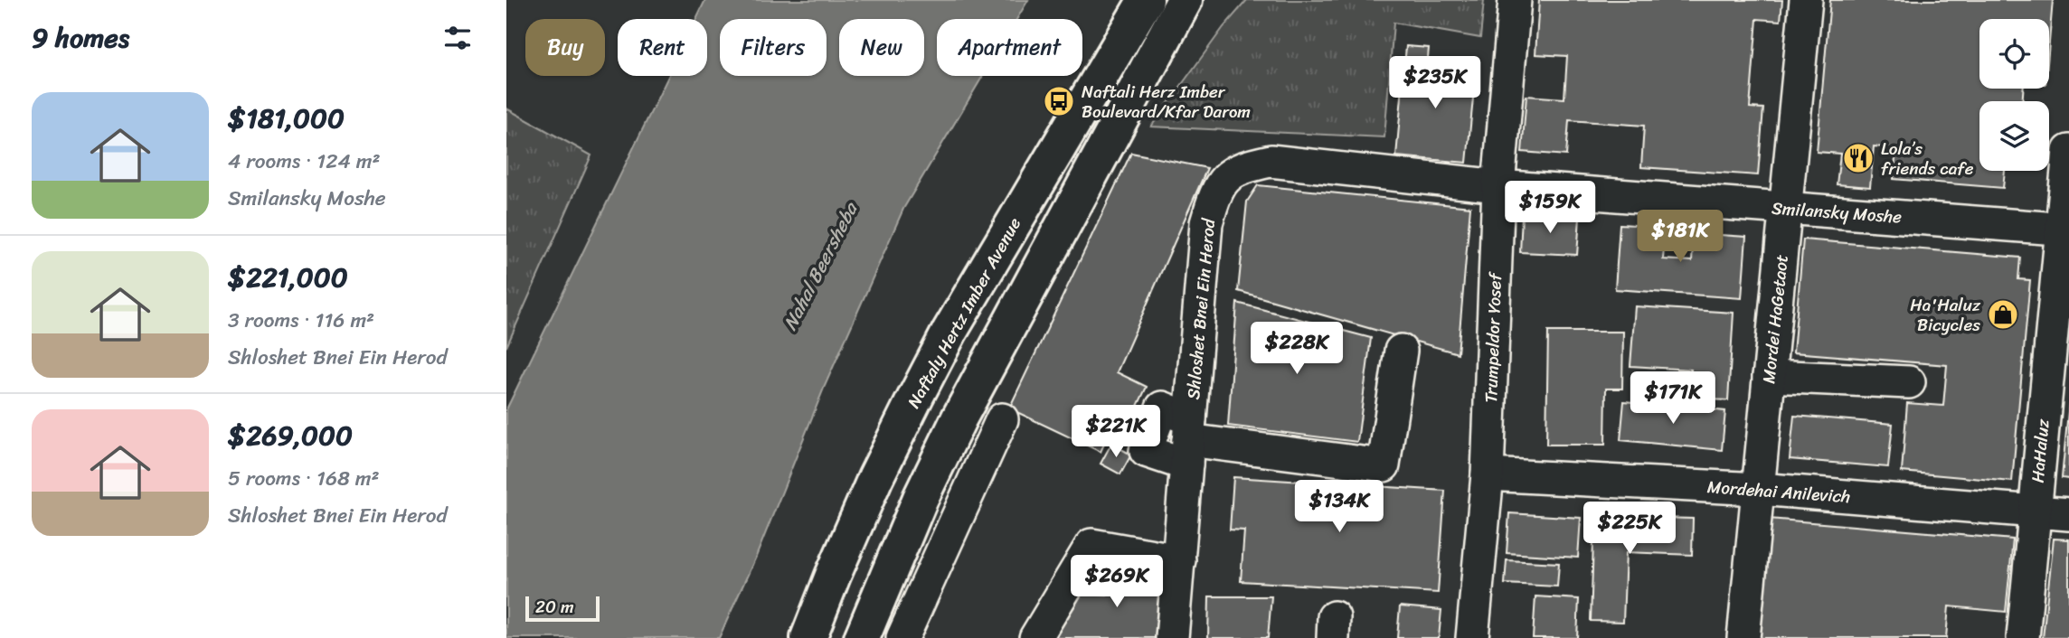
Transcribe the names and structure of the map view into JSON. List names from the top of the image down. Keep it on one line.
{"streets":{"main road":["Naftaly Hertz Imber Avenue"],"street":["Smilansky Moshe","Shloshet Bnei Ein Herod","Mordei HaGetaot","Trumpeldor Yosef","HaHaluz","Mordehai Anilevich"]},"crossings":[["Smilansky Moshe","Shloshet Bnei Ein Herod"],["Smilansky Moshe","Mordei HaGetaot"],["Smilansky Moshe","Trumpeldor Yosef"],["Smilansky Moshe","HaHaluz"],["Mordei HaGetaot","Mordehai Anilevich"],["Trumpeldor Yosef","Mordehai Anilevich"],["HaHaluz","Mordehai Anilevich"]],"water":["Nahal Beersheba"],"places":{"bus stop":["Naftali Herz Imber Boulevard/Kfar Darom"],"restaurant":["Lola’s friends cafe"],"shop":["Ha'Haluz Bicycles"]},"scale_bar":"20 m","page":{"heading":"9 homes","chip":["Buy","Rent","Filters","New","Apartment"],"price":["$235K","$159K","$181K","$228K","$171K","$221K","$134K","$225K","$269K"],"list":[{"name":"$181,000","note":"4 rooms · 124 m² · Smilansky Moshe"},{"name":"$221,000","note":"3 rooms · 116 m² · Shloshet Bnei Ein Herod"},{"name":"$269,000","note":"5 rooms · 168 m² · Shloshet Bnei Ein Herod"}],"scale":"20 m"}}
